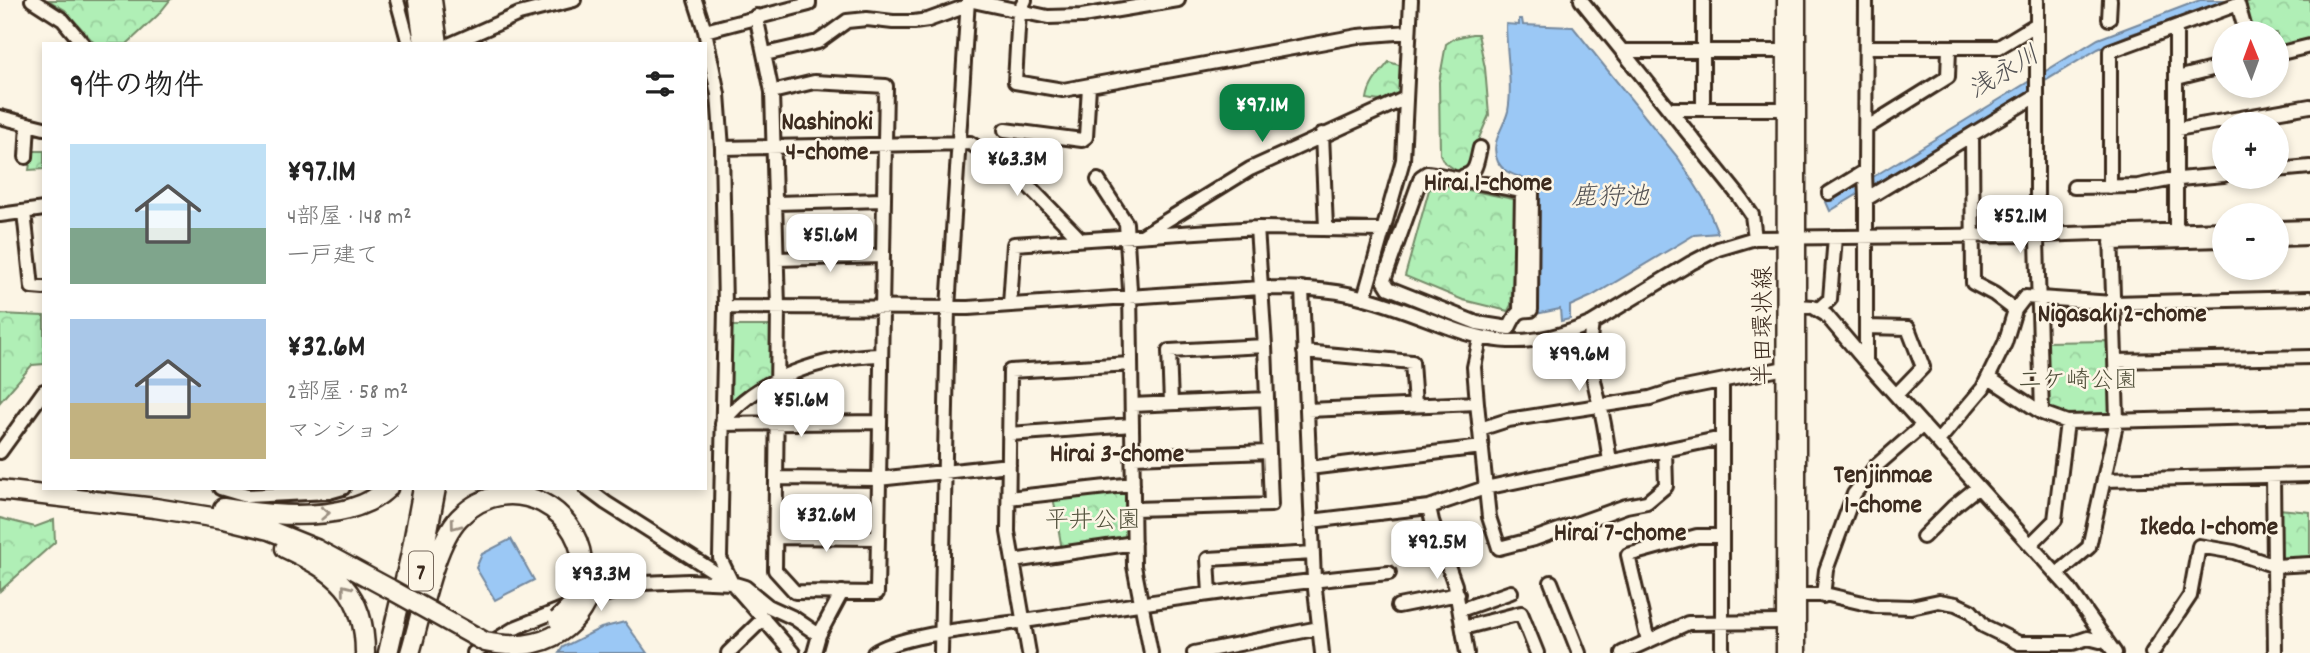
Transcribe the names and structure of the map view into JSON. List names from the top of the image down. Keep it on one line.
{"streets":{"highway":["7"],"main road":["半田環状線"]},"districts":["Nashinoki 4-chome","Hirai 1-chome","Nigasaki 2-chome","Hirai 3-chome","Tenjinmae 1-chome","Ikeda 1-chome","Hirai 7-chome"],"water":["浅永川","鹿狩池"],"parks":["二ケ崎公園","平井公園"],"north":"top","page":{"map_buttons":["+","−"],"heading":"9件の物件","price":["¥97.1M","¥63.3M","¥52.1M","¥51.6M","¥99.6M","¥51.6M","¥32.6M","¥92.5M","¥93.3M"],"list":[{"name":"¥97.1M","note":"4部屋 · 148 m² · 一戸建て"},{"name":"¥32.6M","note":"2部屋 · 58 m² · マンション"}]}}
